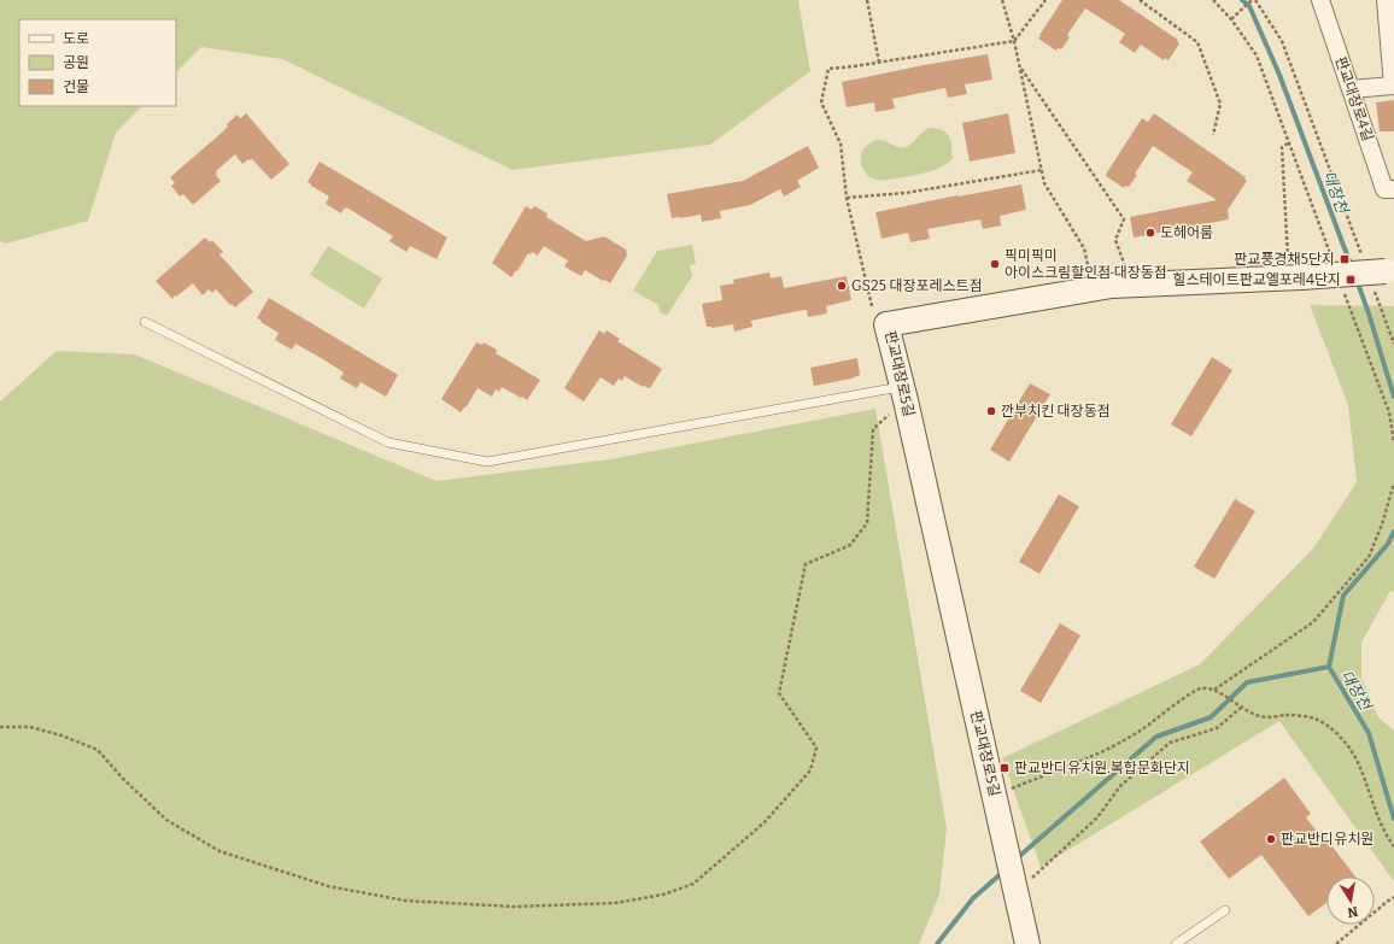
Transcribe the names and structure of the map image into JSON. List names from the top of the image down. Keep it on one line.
{"streets":{"street":["판교대장로4길","판교대장로5길"]},"water":["대장천"],"places":{"other":["도헤어룸","픽미픽미 아이스크림할인점 대장동점","GS25 대장포레스트점","깐부치킨 대장동점","판교반디유치원"],"transit":["판교풍경채5단지","힐스테이트판교엘포레4단지","판교반디유치원.복합문화단지"]},"legend":["도로","공원","건물"],"north":"bottom"}
